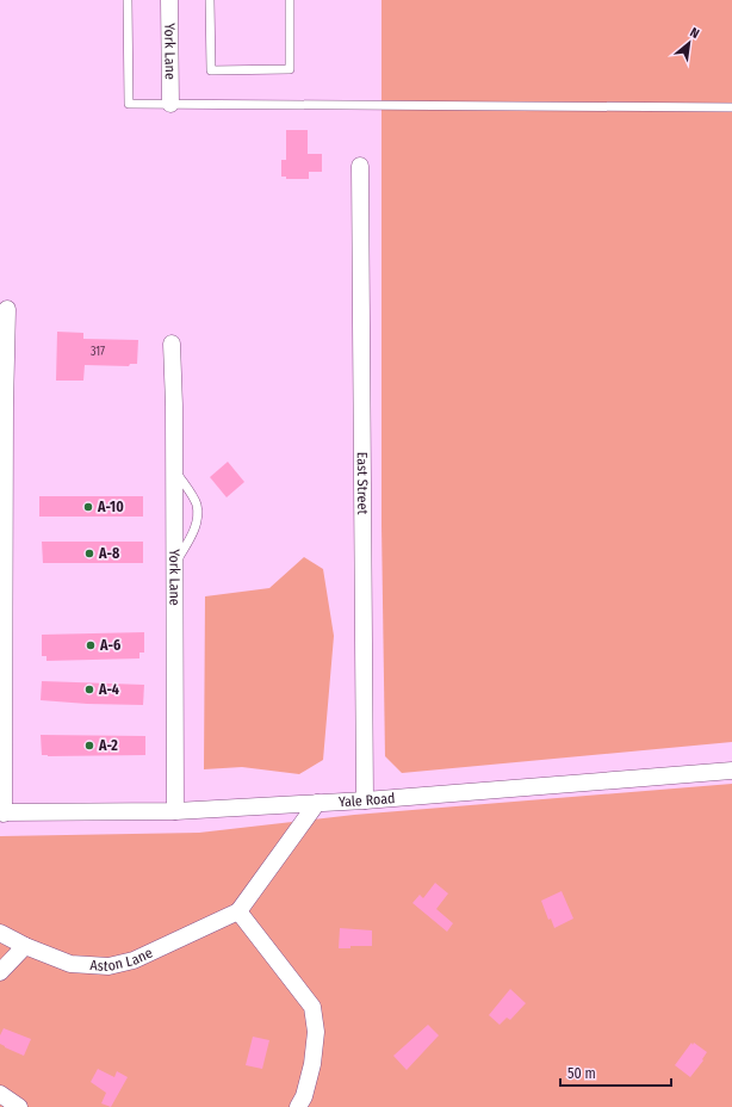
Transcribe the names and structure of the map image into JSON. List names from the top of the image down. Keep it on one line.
{"streets":{"street":["York Lane","East Street","Yale Road","Aston Lane"]},"crossings":[["York Lane","Yale Road"],["East Street","Yale Road"],["Yale Road","Aston Lane"]],"places":["A-10","A-8","A-6","A-4","A-2"],"house_numbers":["317"],"scale_bar":"50 m","north":"top right"}
